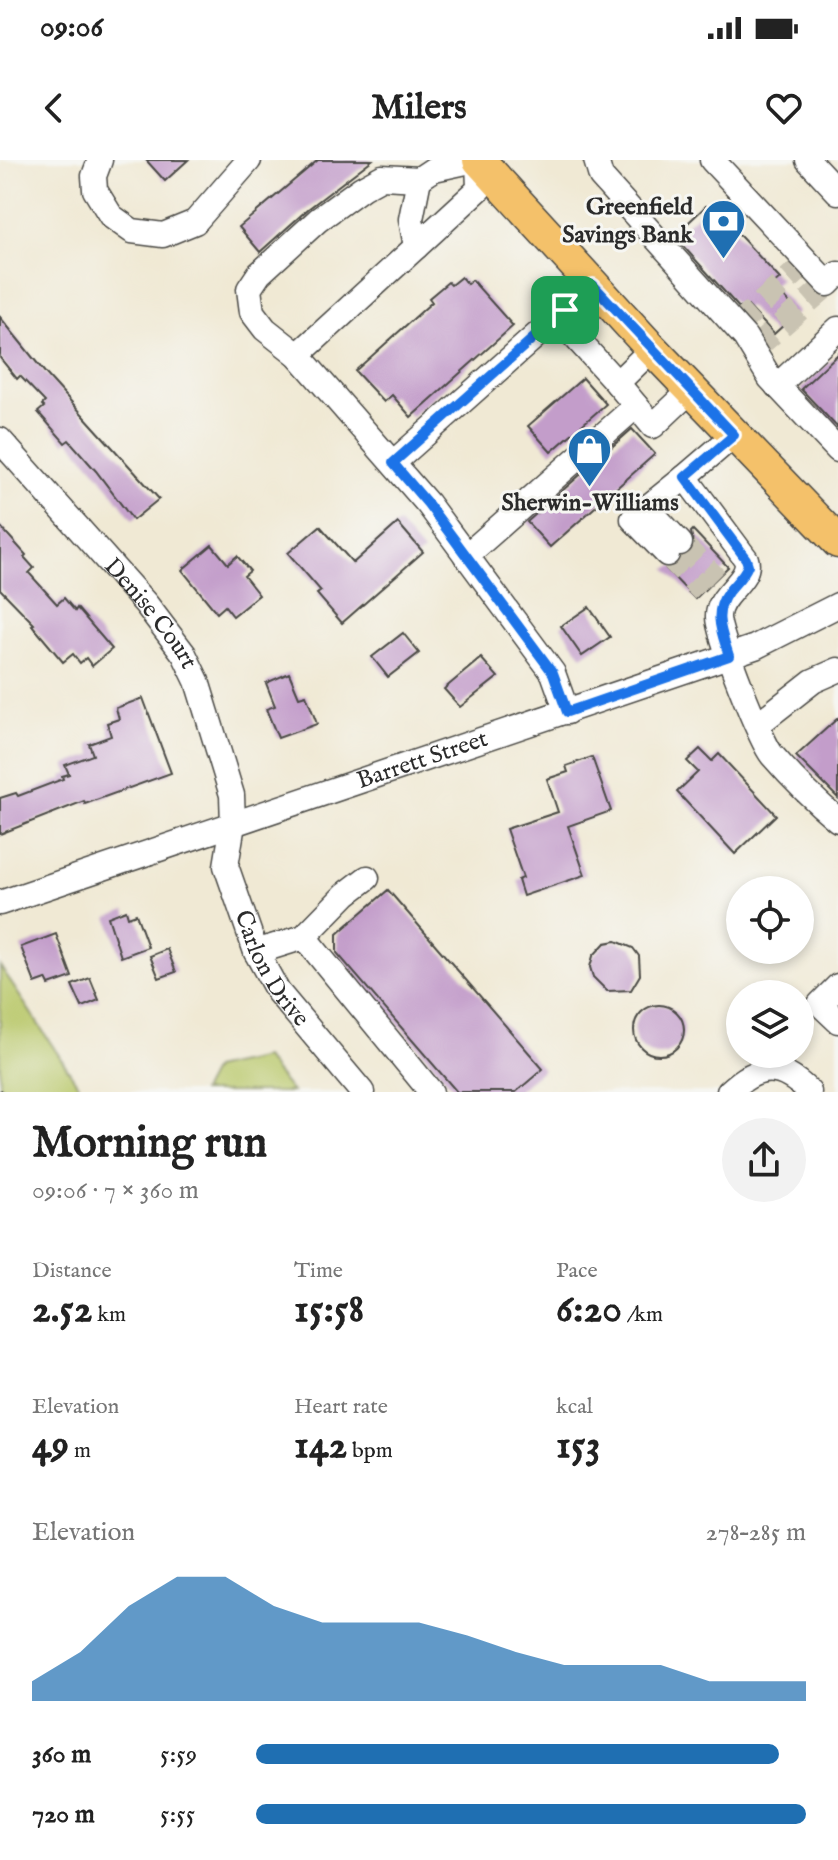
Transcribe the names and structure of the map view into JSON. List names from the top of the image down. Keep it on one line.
{"streets":{"street":["Denise Court","Barrett Street","Carlon Drive"]},"crossings":[["Denise Court","Barrett Street"],["Denise Court","Carlon Drive"],["Barrett Street","Carlon Drive"]],"places":{"bank":["Greenfield Savings Bank"],"shop":["Sherwin-Williams"]},"page":{"status":"09:06","header":"Milers","heading":["Morning run","09:06 · 7 × 360 m"],"stats":[["Distance","2.52 km"],["Time","15:58"],["Pace","6:20 /km"],["Elevation","49 m"],["Heart rate","142 bpm"],["kcal","153"]],"chart":["Elevation","278–285 m"],"list":[{"name":"360 m","note":"5:59"},{"name":"720 m","note":"5:55"}]}}
